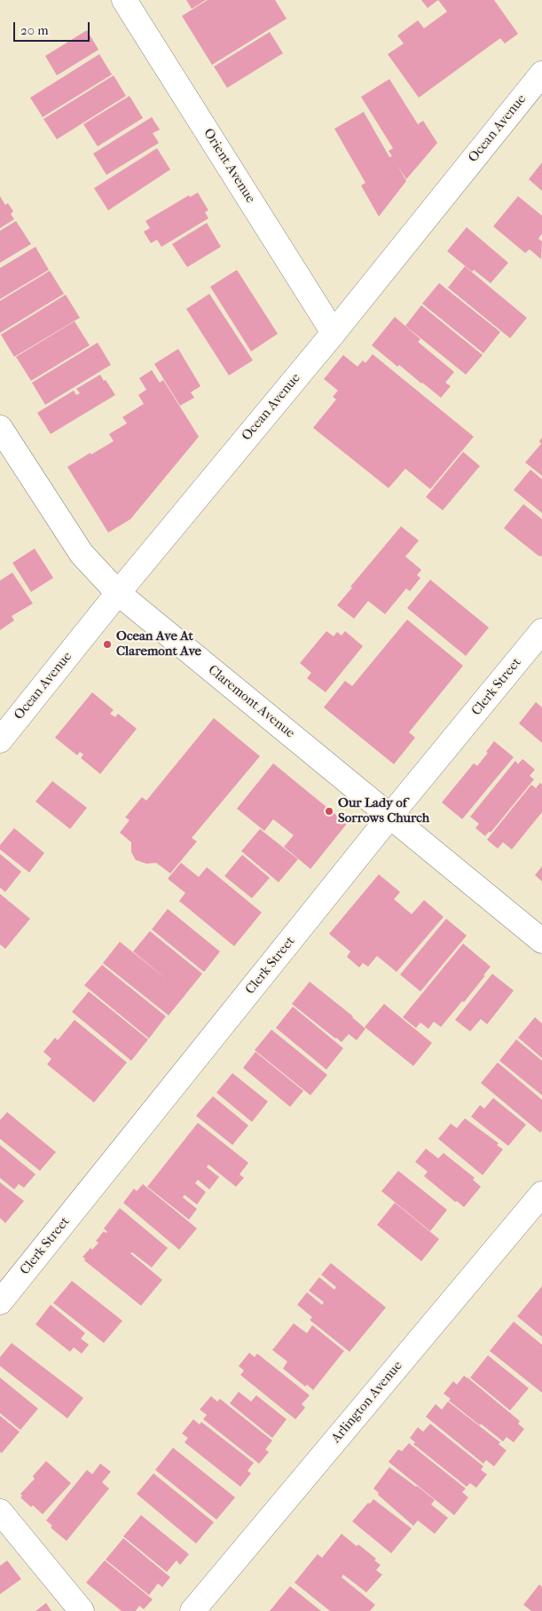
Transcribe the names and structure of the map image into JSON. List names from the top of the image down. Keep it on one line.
{"streets":{"street":["Ocean Avenue","Orient Avenue","Clerk Street","Claremont Avenue","Arlington Avenue"]},"crossings":[["Ocean Avenue","Orient Avenue"],["Ocean Avenue","Claremont Avenue"],["Clerk Street","Claremont Avenue"]],"places":["Ocean Ave At Claremont Ave","Our Lady of Sorrows Church"],"scale_bar":"20 m"}
